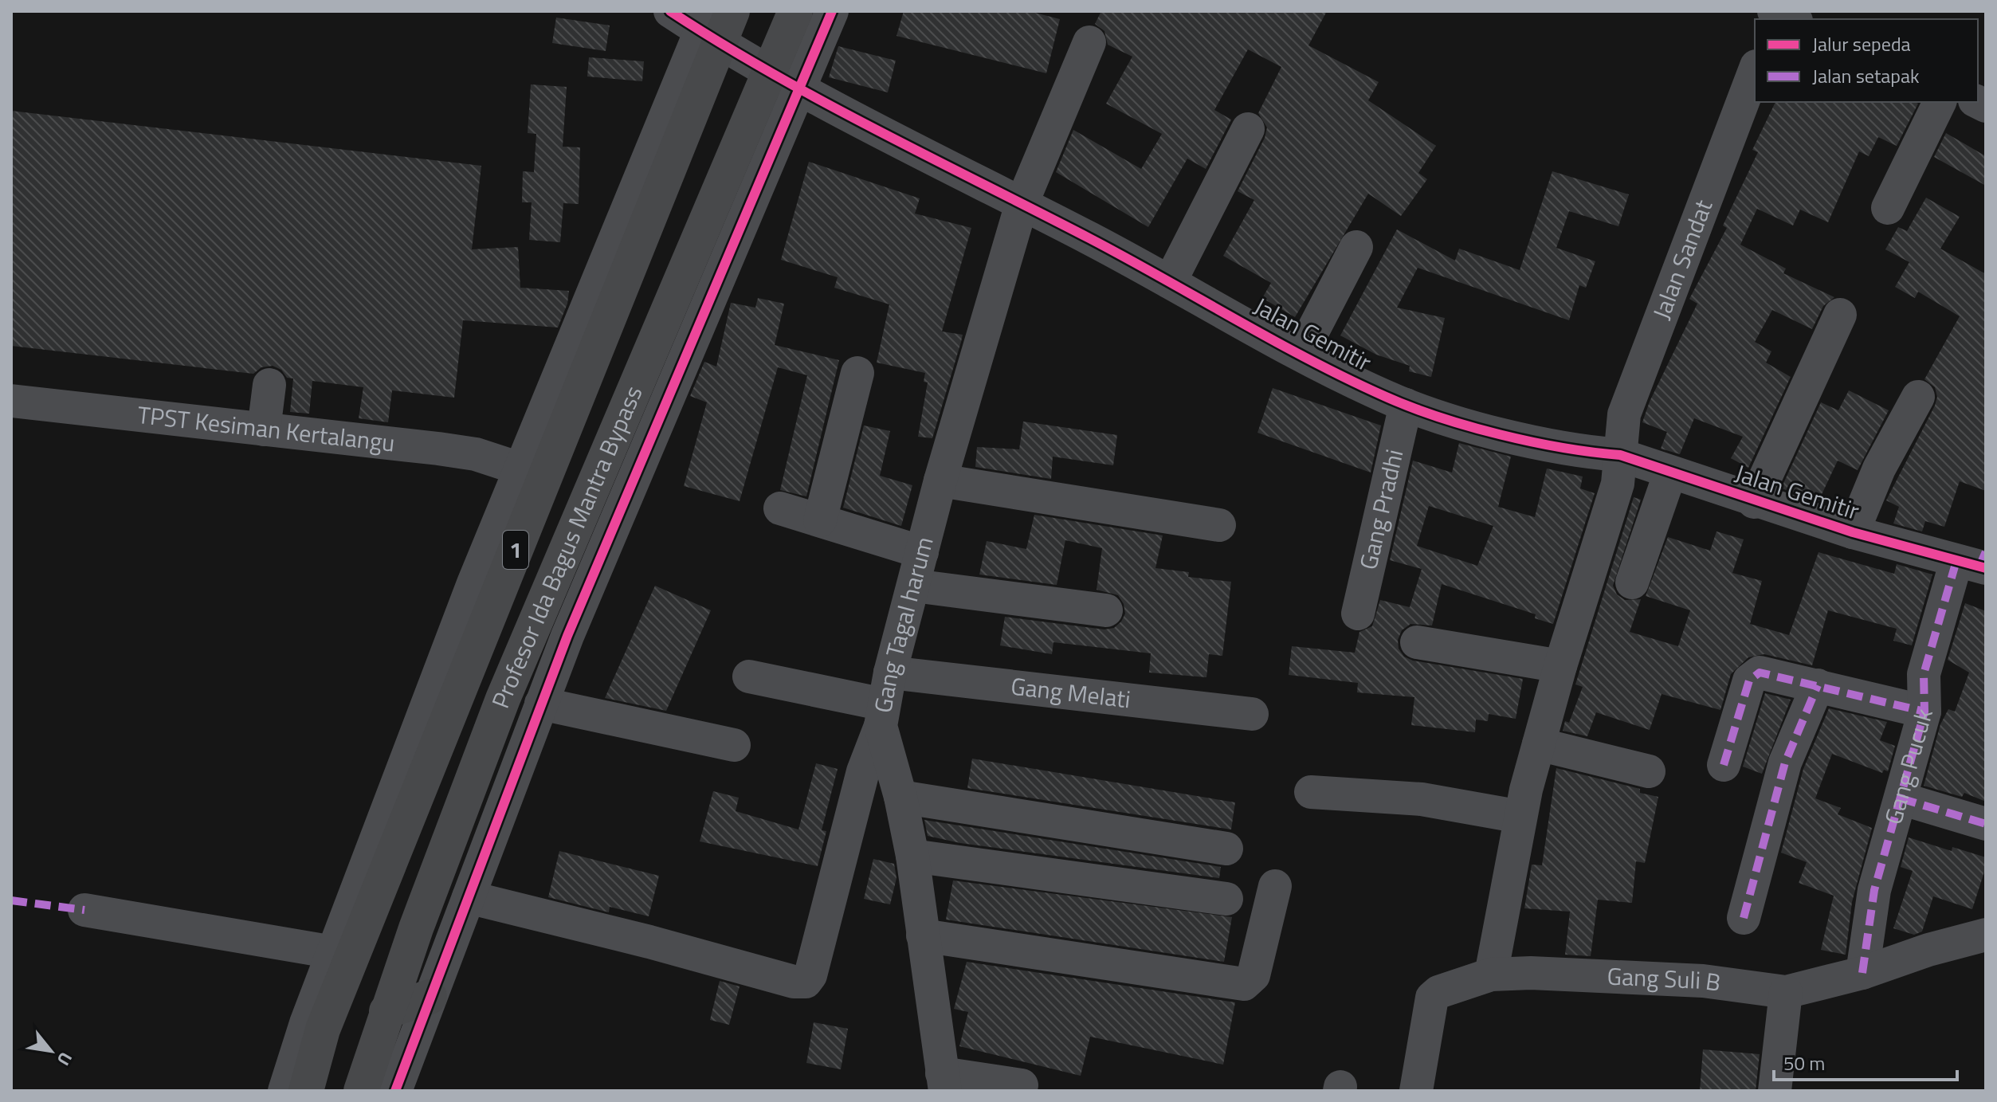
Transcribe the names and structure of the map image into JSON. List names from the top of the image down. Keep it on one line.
{"streets":{"highway":["Profesor Ida Bagus Mantra Bypass","1"],"street":["Jalan Sandat","Jalan Gemitir","TPST Kesiman Kertalangu","Gang Pradhi","Gang Tagal harum","Gang Melati","Gang Pucuk","Gang Suli B"]},"crossings":[["Jalan Sandat","Jalan Gemitir"],["Jalan Sandat","Gang Suli B"],["Jalan Gemitir","Gang Pradhi"],["Jalan Gemitir","Profesor Ida Bagus Mantra Bypass"],["Jalan Gemitir","Gang Tagal harum"],["Jalan Gemitir","Gang Pucuk"],["Gang Tagal harum","Gang Melati"],["Gang Pucuk","Gang Suli B"]],"legend":["Jalur sepeda","Jalan setapak"],"scale_bar":"50 m","north":"bottom right"}
